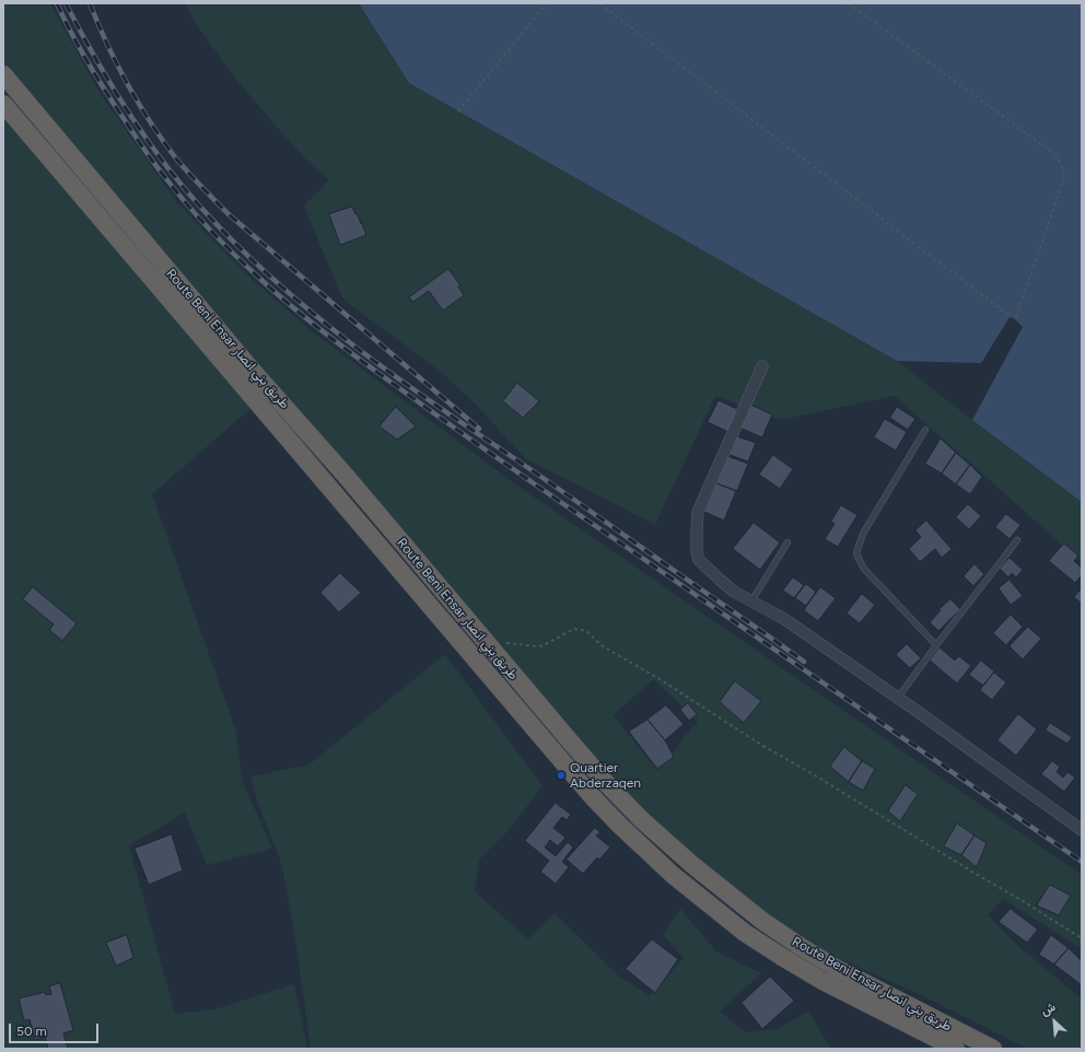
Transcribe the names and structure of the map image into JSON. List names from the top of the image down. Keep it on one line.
{"streets":{"highway":["Route Beni Ensar طريق بني انصار"]},"places":["Quartier Abderzaqen"],"scale_bar":"50 m","north":"top left"}
